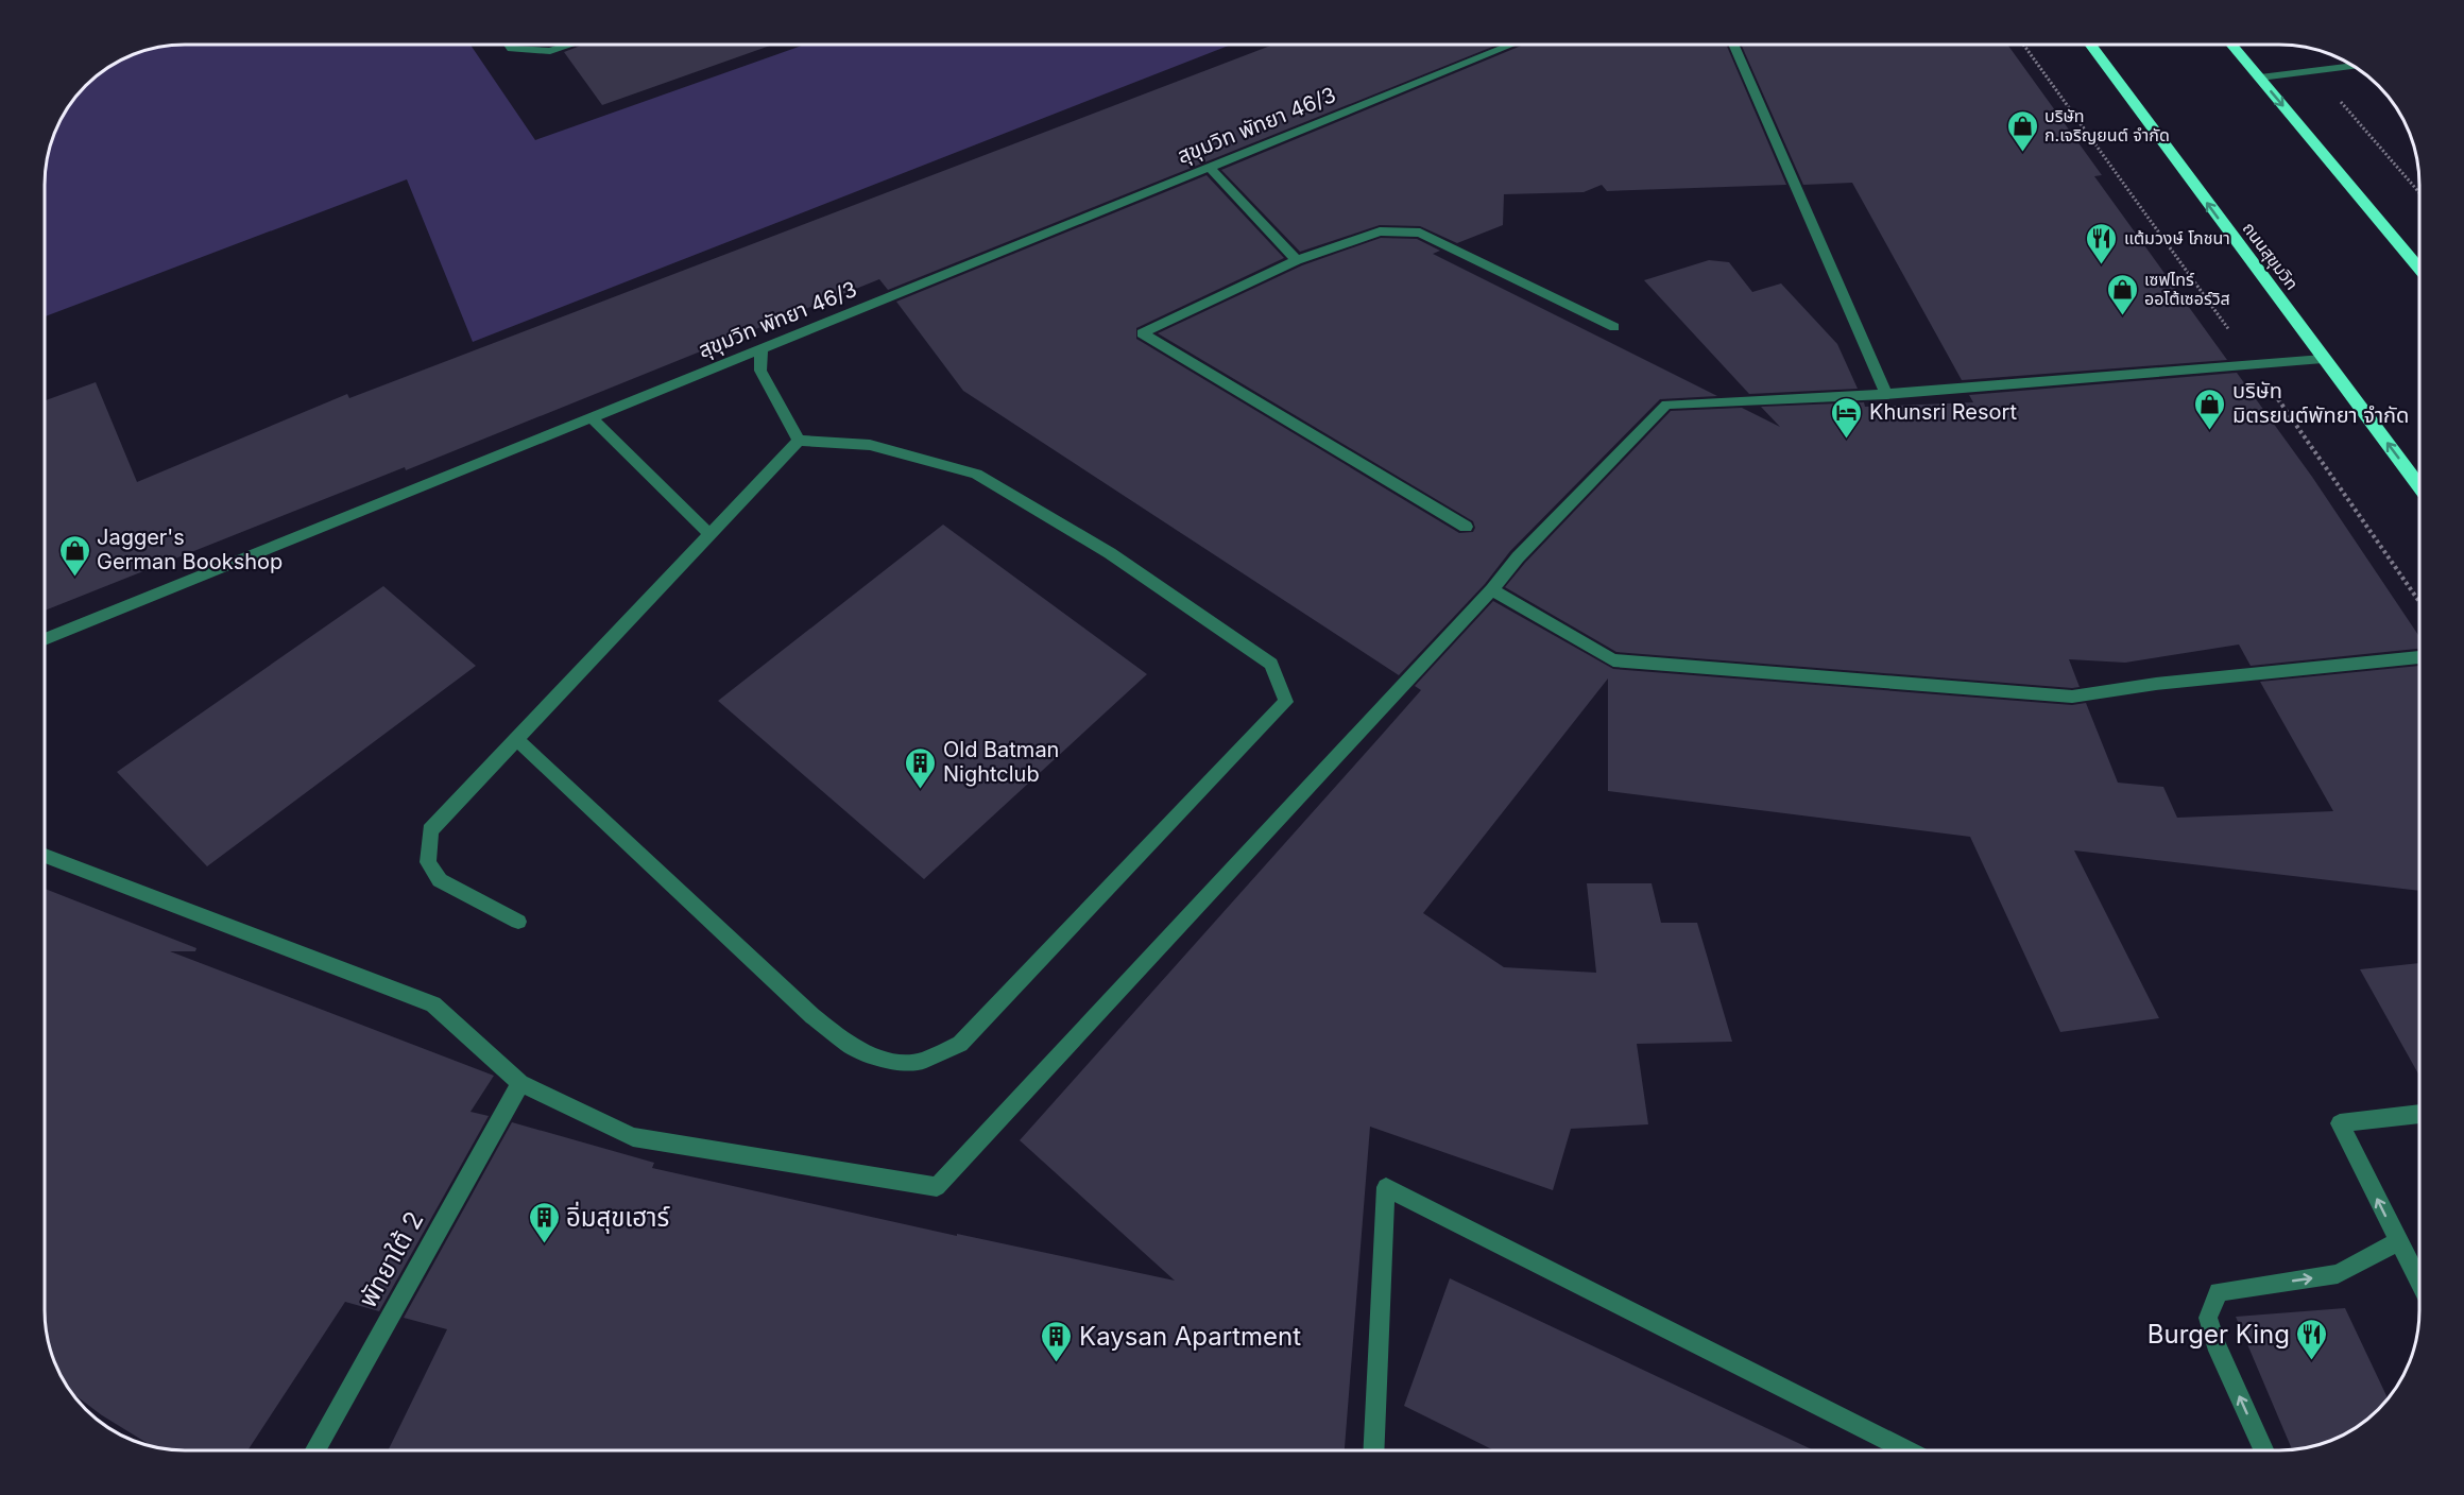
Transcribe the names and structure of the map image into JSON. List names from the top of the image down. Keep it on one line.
{"streets":{"highway":["ถนนสุขุมวิท"],"street":["สุขุมวิท พัทยา 46/3","พัทยาใต้ 2"]},"places":{"shop":["บริษัท ก.เจริญยนต์ จำกัด","เซฟไทร์ ออโต้เซอร์วิส","บริษัท มิตรยนต์พัทยา จำกัด","Jagger's German Bookshop"],"restaurant":["แต้มวงษ์ โภชนา","Burger King"],"hotel":["Khunsri Resort"],"building":["Old Batman Nightclub","อิ่มสุขเฮาร์","Kaysan Apartment"]}}
